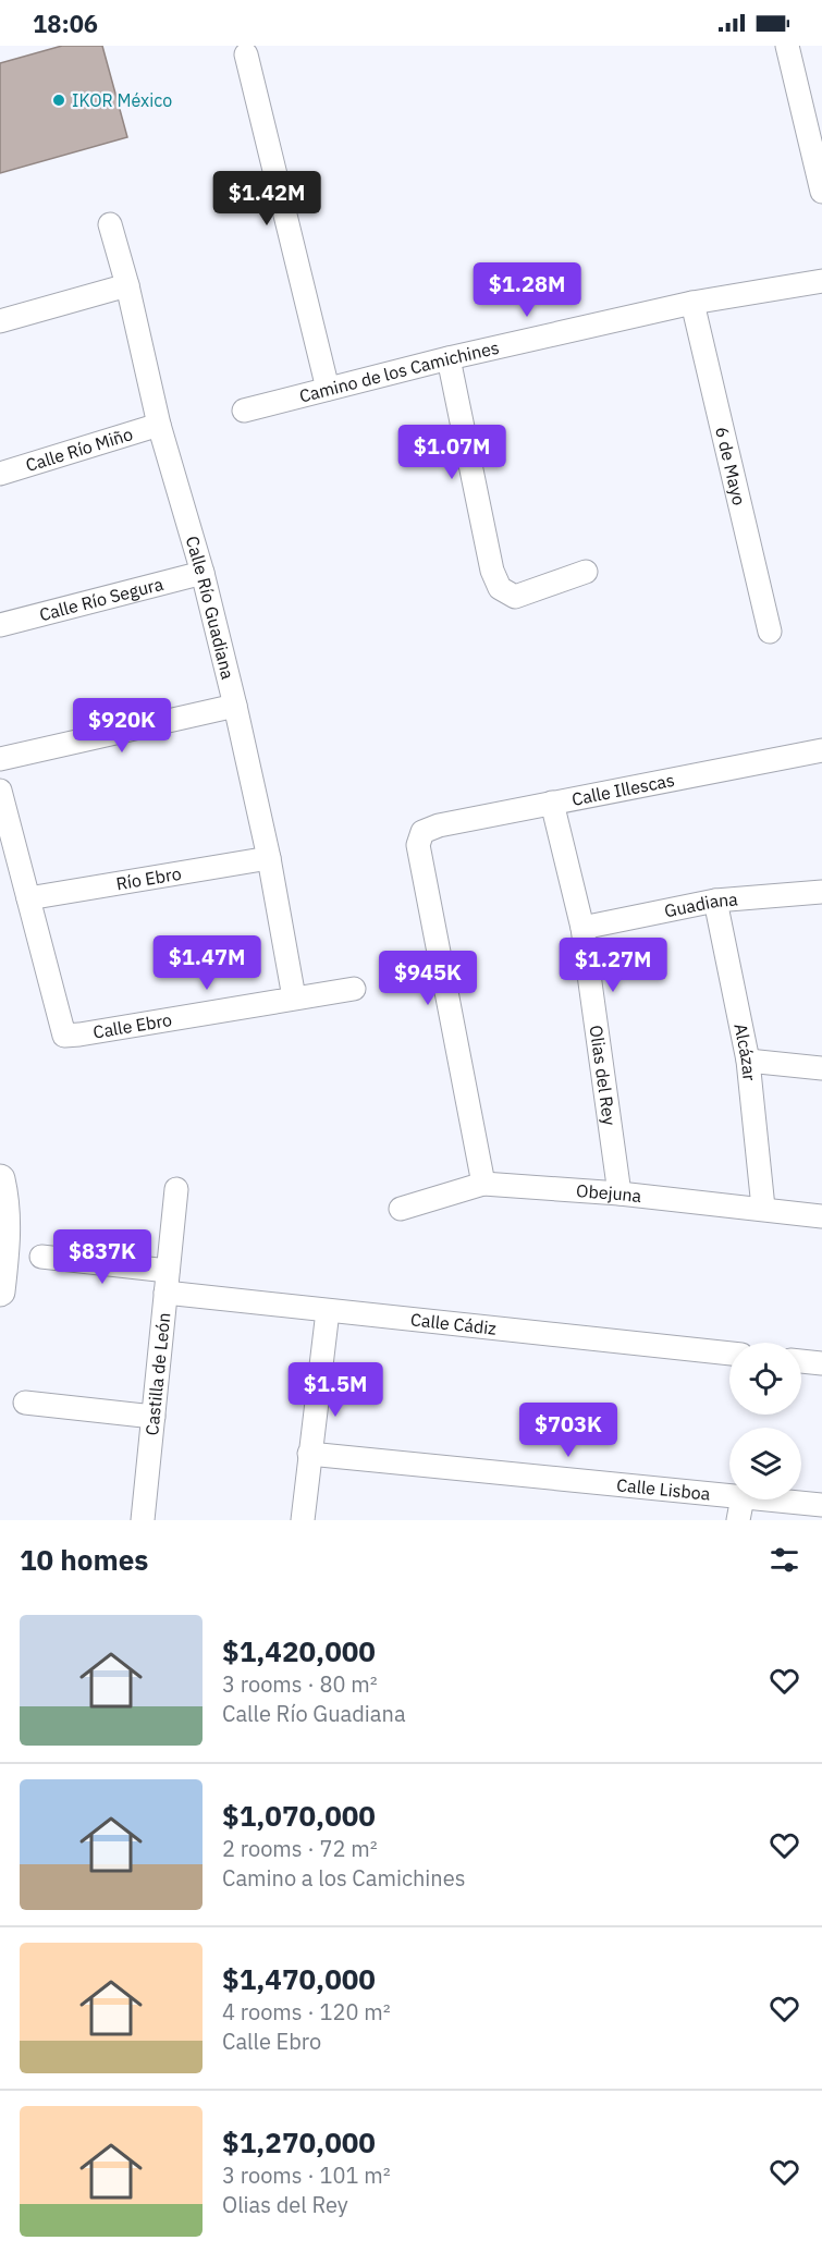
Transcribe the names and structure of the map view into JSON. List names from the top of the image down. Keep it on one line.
{"streets":{"street":["Camino de los Camichines","Calle Río Miño","6 de Mayo","Calle Río Segura","Calle Río Guadiana","Calle Illescas","Río Ebro","Guadiana","Calle Ebro","Alcázar","Olias del Rey","Obejuna","Calle Cádiz","Castilla de León","Calle Lisboa"]},"crossings":[["Camino de los Camichines","6 de Mayo"],["Calle Río Miño","Calle Río Guadiana"],["Calle Río Segura","Calle Río Guadiana"],["Calle Río Guadiana","Río Ebro"],["Calle Río Guadiana","Calle Ebro"],["Calle Illescas","Olias del Rey"],["Calle Illescas","Obejuna"],["Río Ebro","Calle Ebro"],["Guadiana","Alcázar"],["Guadiana","Olias del Rey"],["Alcázar","Obejuna"],["Olias del Rey","Obejuna"],["Calle Cádiz","Castilla de León"]],"places":["IKOR México"],"page":{"status":"18:06","price":["$1.42M","$1.28M","$1.07M","$920K","$1.47M","$1.27M","$945K","$837K","$1.5M","$703K"],"heading":"10 homes","list":[{"name":"$1,420,000","note":"3 rooms · 80 m² · Calle Río Guadiana"},{"name":"$1,070,000","note":"2 rooms · 72 m² · Camino a los Camichines"},{"name":"$1,470,000","note":"4 rooms · 120 m² · Calle Ebro"},{"name":"$1,270,000","note":"3 rooms · 101 m² · Olias del Rey"}]}}
